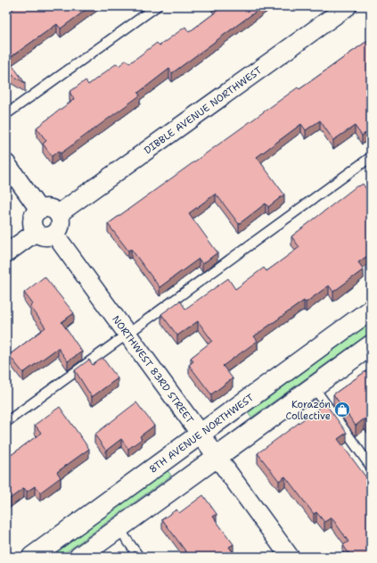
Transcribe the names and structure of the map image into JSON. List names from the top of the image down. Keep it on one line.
{"streets":{"main road":["8TH AVENUE NORTHWEST"],"street":["DIBBLE AVENUE NORTHWEST","NORTHWEST 83RD STREET"]},"crossings":[["DIBBLE AVENUE NORTHWEST","NORTHWEST 83RD STREET"],["NORTHWEST 83RD STREET","8TH AVENUE NORTHWEST"]],"places":{"shop":["Korazón Collective"]}}
